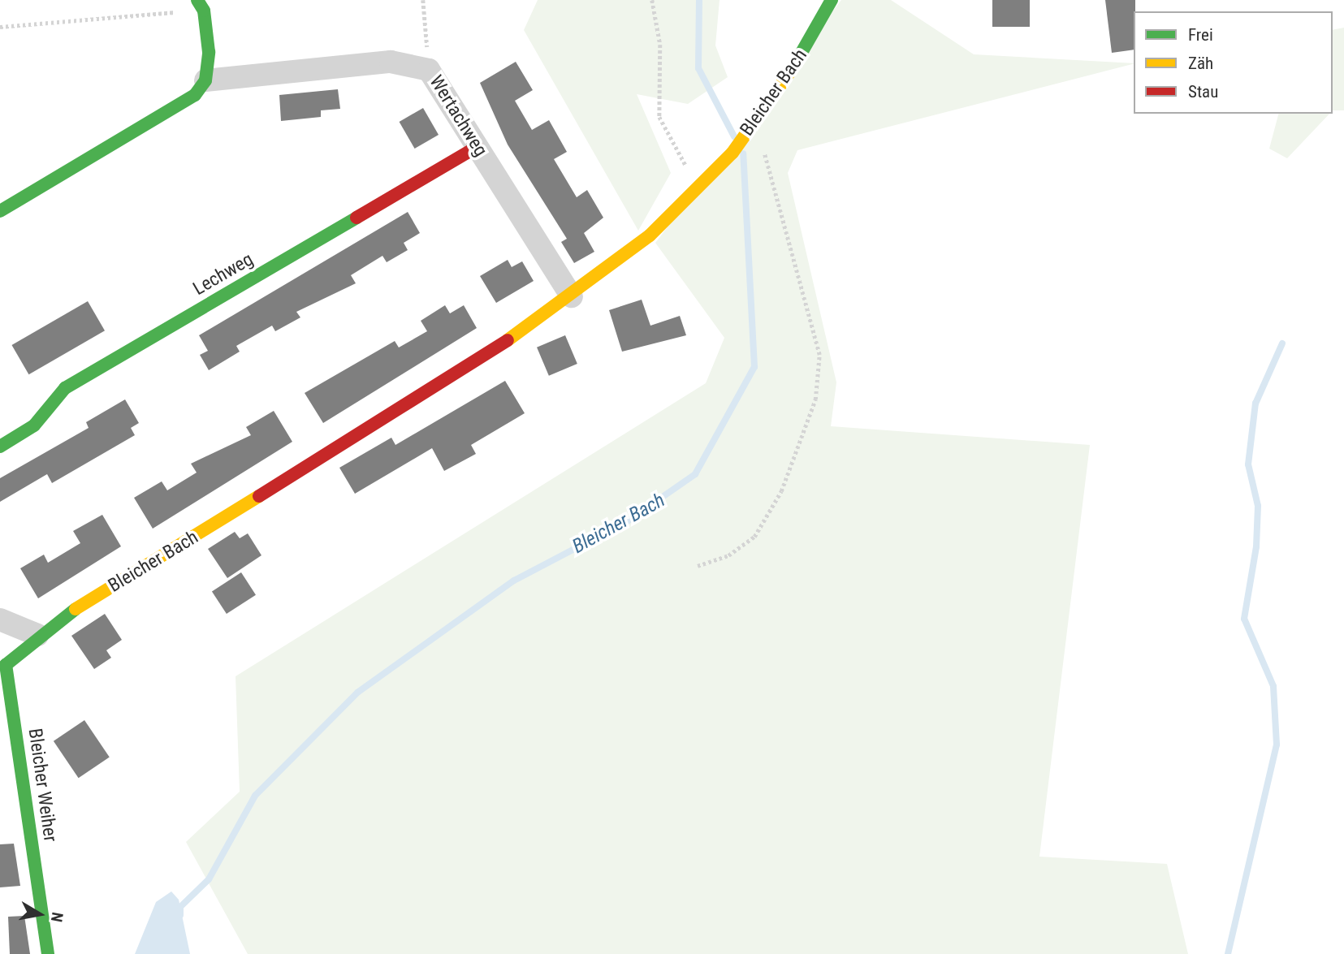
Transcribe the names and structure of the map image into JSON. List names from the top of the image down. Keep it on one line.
{"streets":{"street":["Bleicher Bach","Wertachweg","Lechweg","Bleicher Weiher"]},"crossings":[["Bleicher Bach","Wertachweg"],["Bleicher Bach","Bleicher Weiher"],["Wertachweg","Lechweg"]],"water":["Bleicher Bach"],"legend":["Frei","Zäh","Stau"],"north":"right"}
